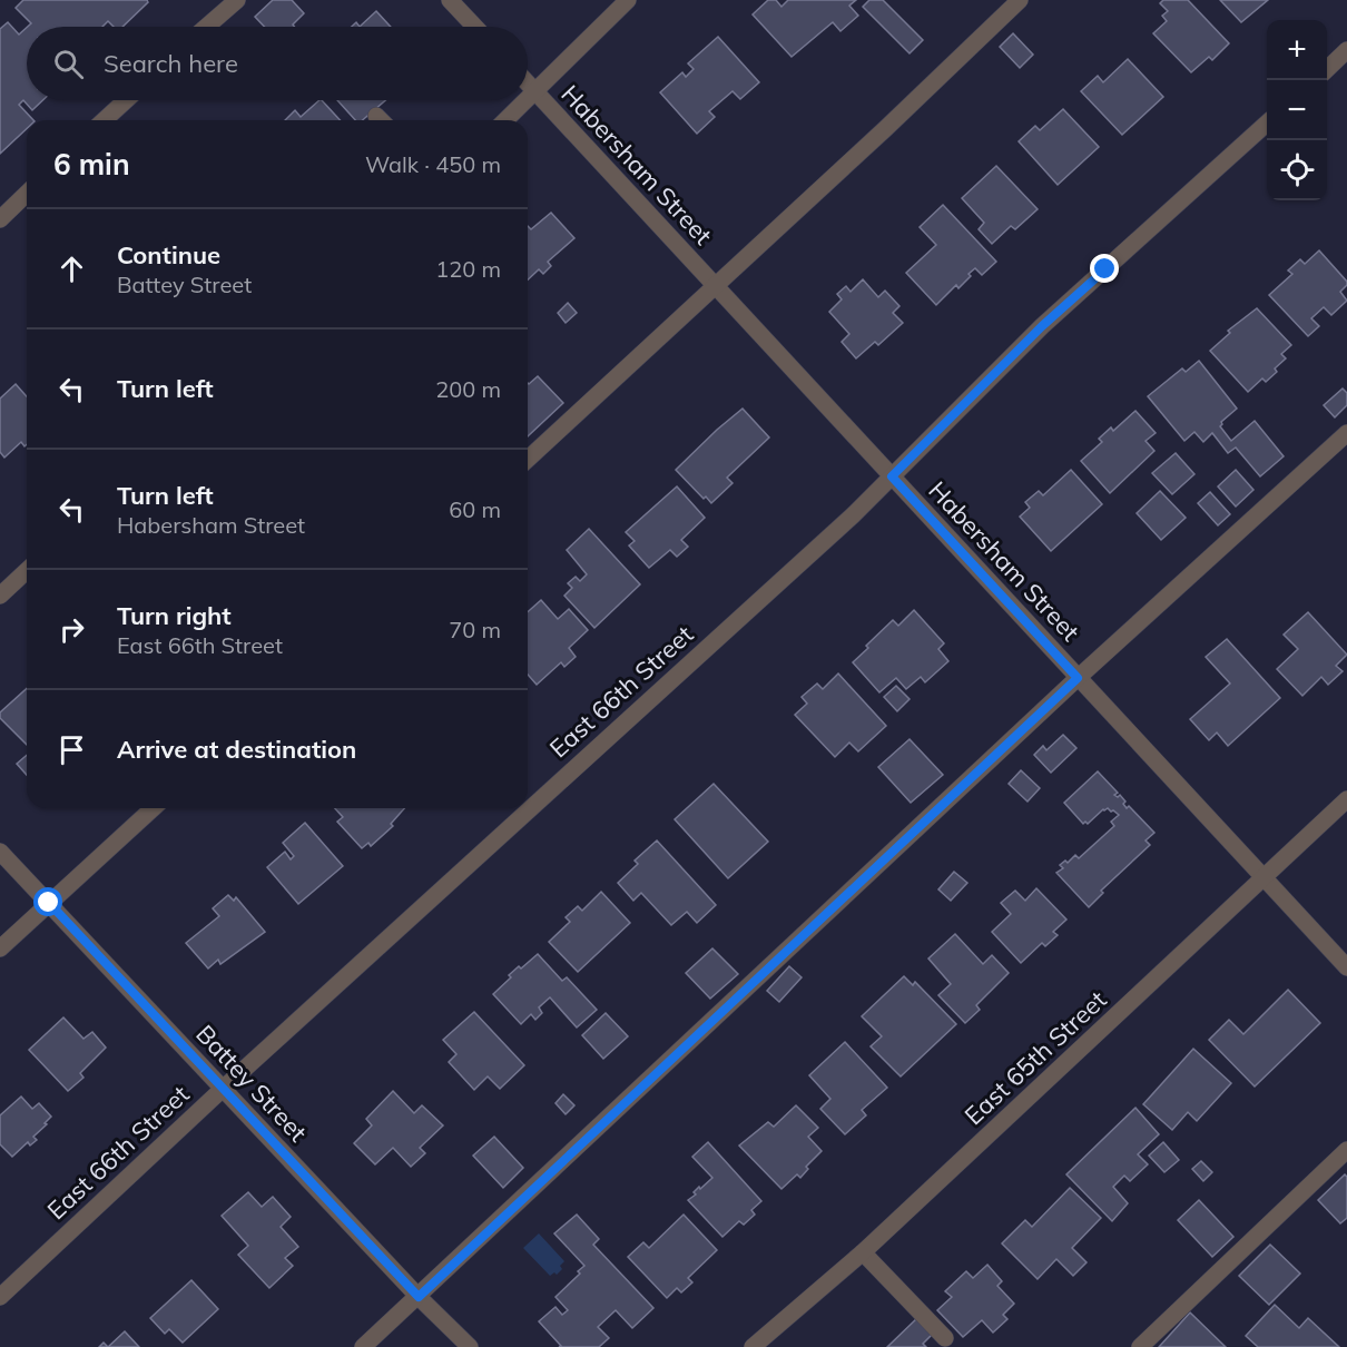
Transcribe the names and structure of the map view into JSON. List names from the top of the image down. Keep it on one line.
{"streets":{"street":["Habersham Street","East 66th Street","East 65th Street","Battey Street"]},"crossings":[["Habersham Street","East 66th Street"],["Habersham Street","East 65th Street"],["East 66th Street","Battey Street"]],"page":{"map_buttons":["+","−"],"search":"Search here","heading":["6 min","Walk · 450 m"],"list":[["Continue","Battey Street","120 m"],["Turn left","200 m"],["Turn left","Habersham Street","60 m"],["Turn right","East 66th Street","70 m"],"Arrive at destination"]}}
